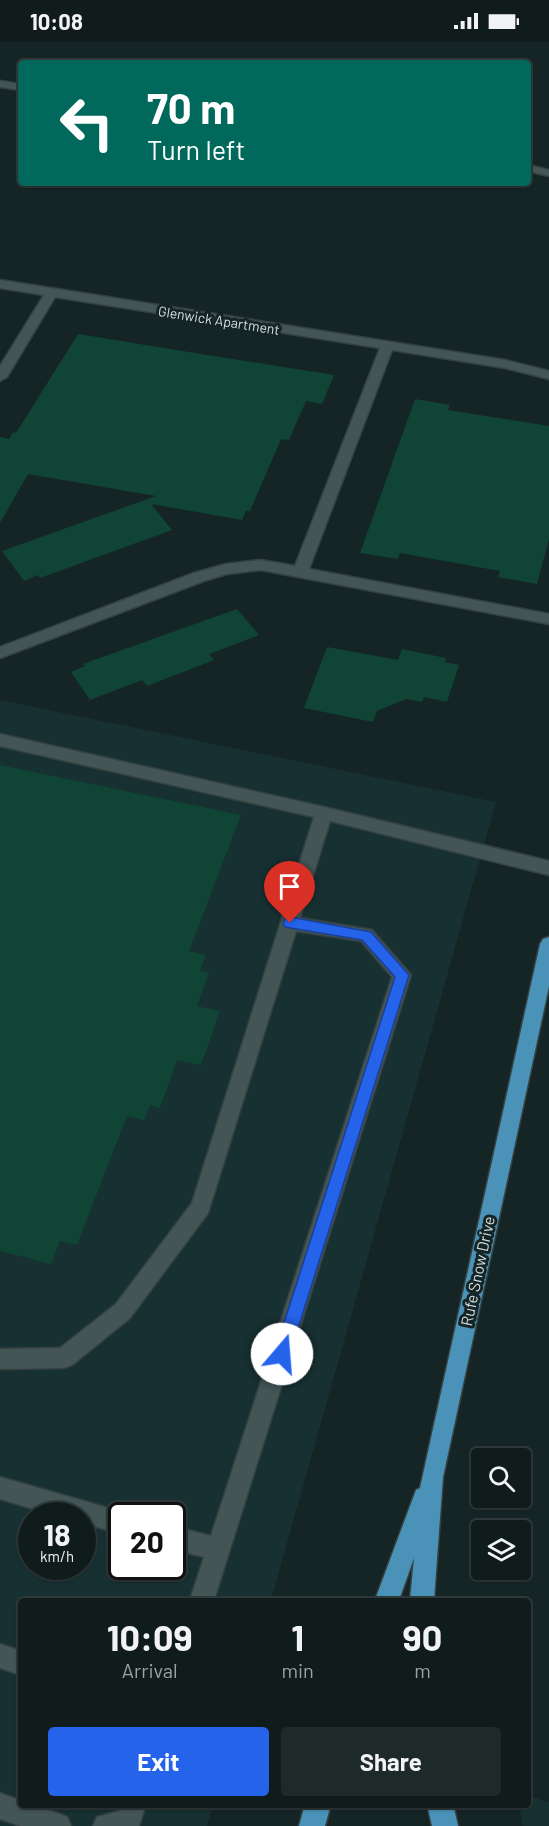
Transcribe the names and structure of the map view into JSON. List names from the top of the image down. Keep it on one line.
{"streets":{"main road":["Rufe Snow Drive"],"street":["Glenwick Apartment"]},"page":{"status":"10:08","turn":["70 m","Turn left"],"speed":"18 km/h","limit":"20","eta":["10:09","Arrival","1","min","90","m"],"buttons":["Exit","Share"]}}
